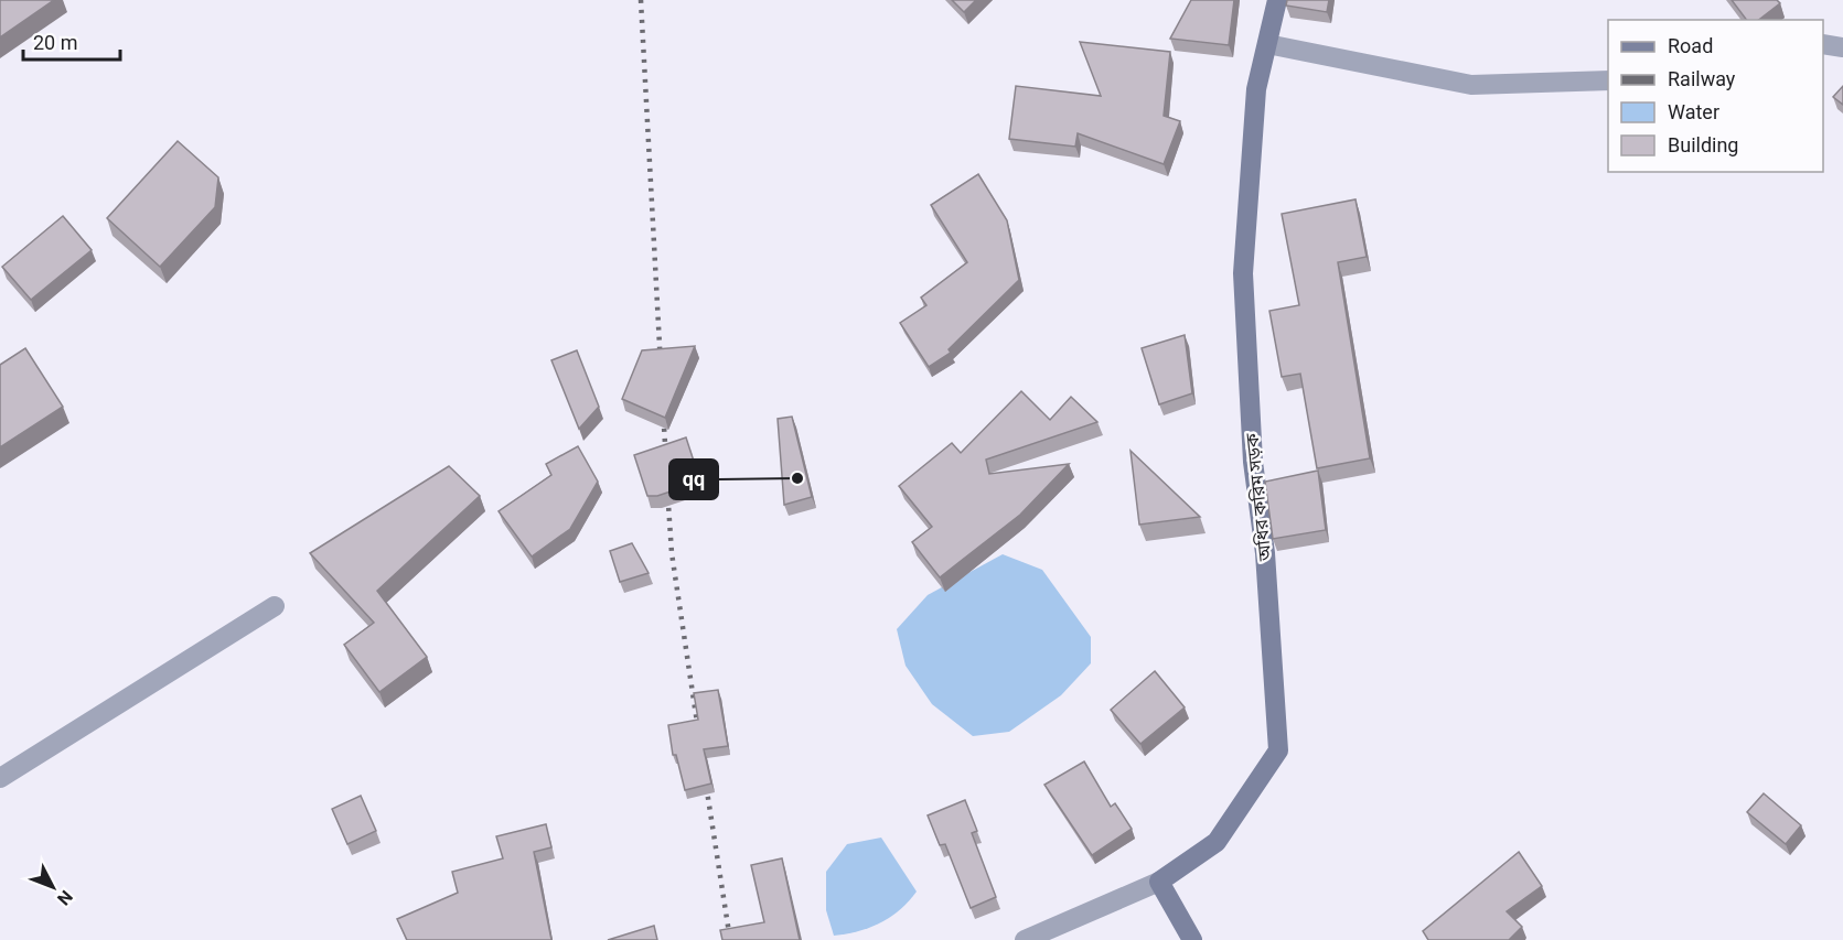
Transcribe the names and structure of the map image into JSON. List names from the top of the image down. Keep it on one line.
{"streets":{"main road":["অধির করিম সড়ক"]},"places":["qq"],"legend":["Road","Railway","Water","Building"],"scale_bar":"20 m","north":"bottom right"}
